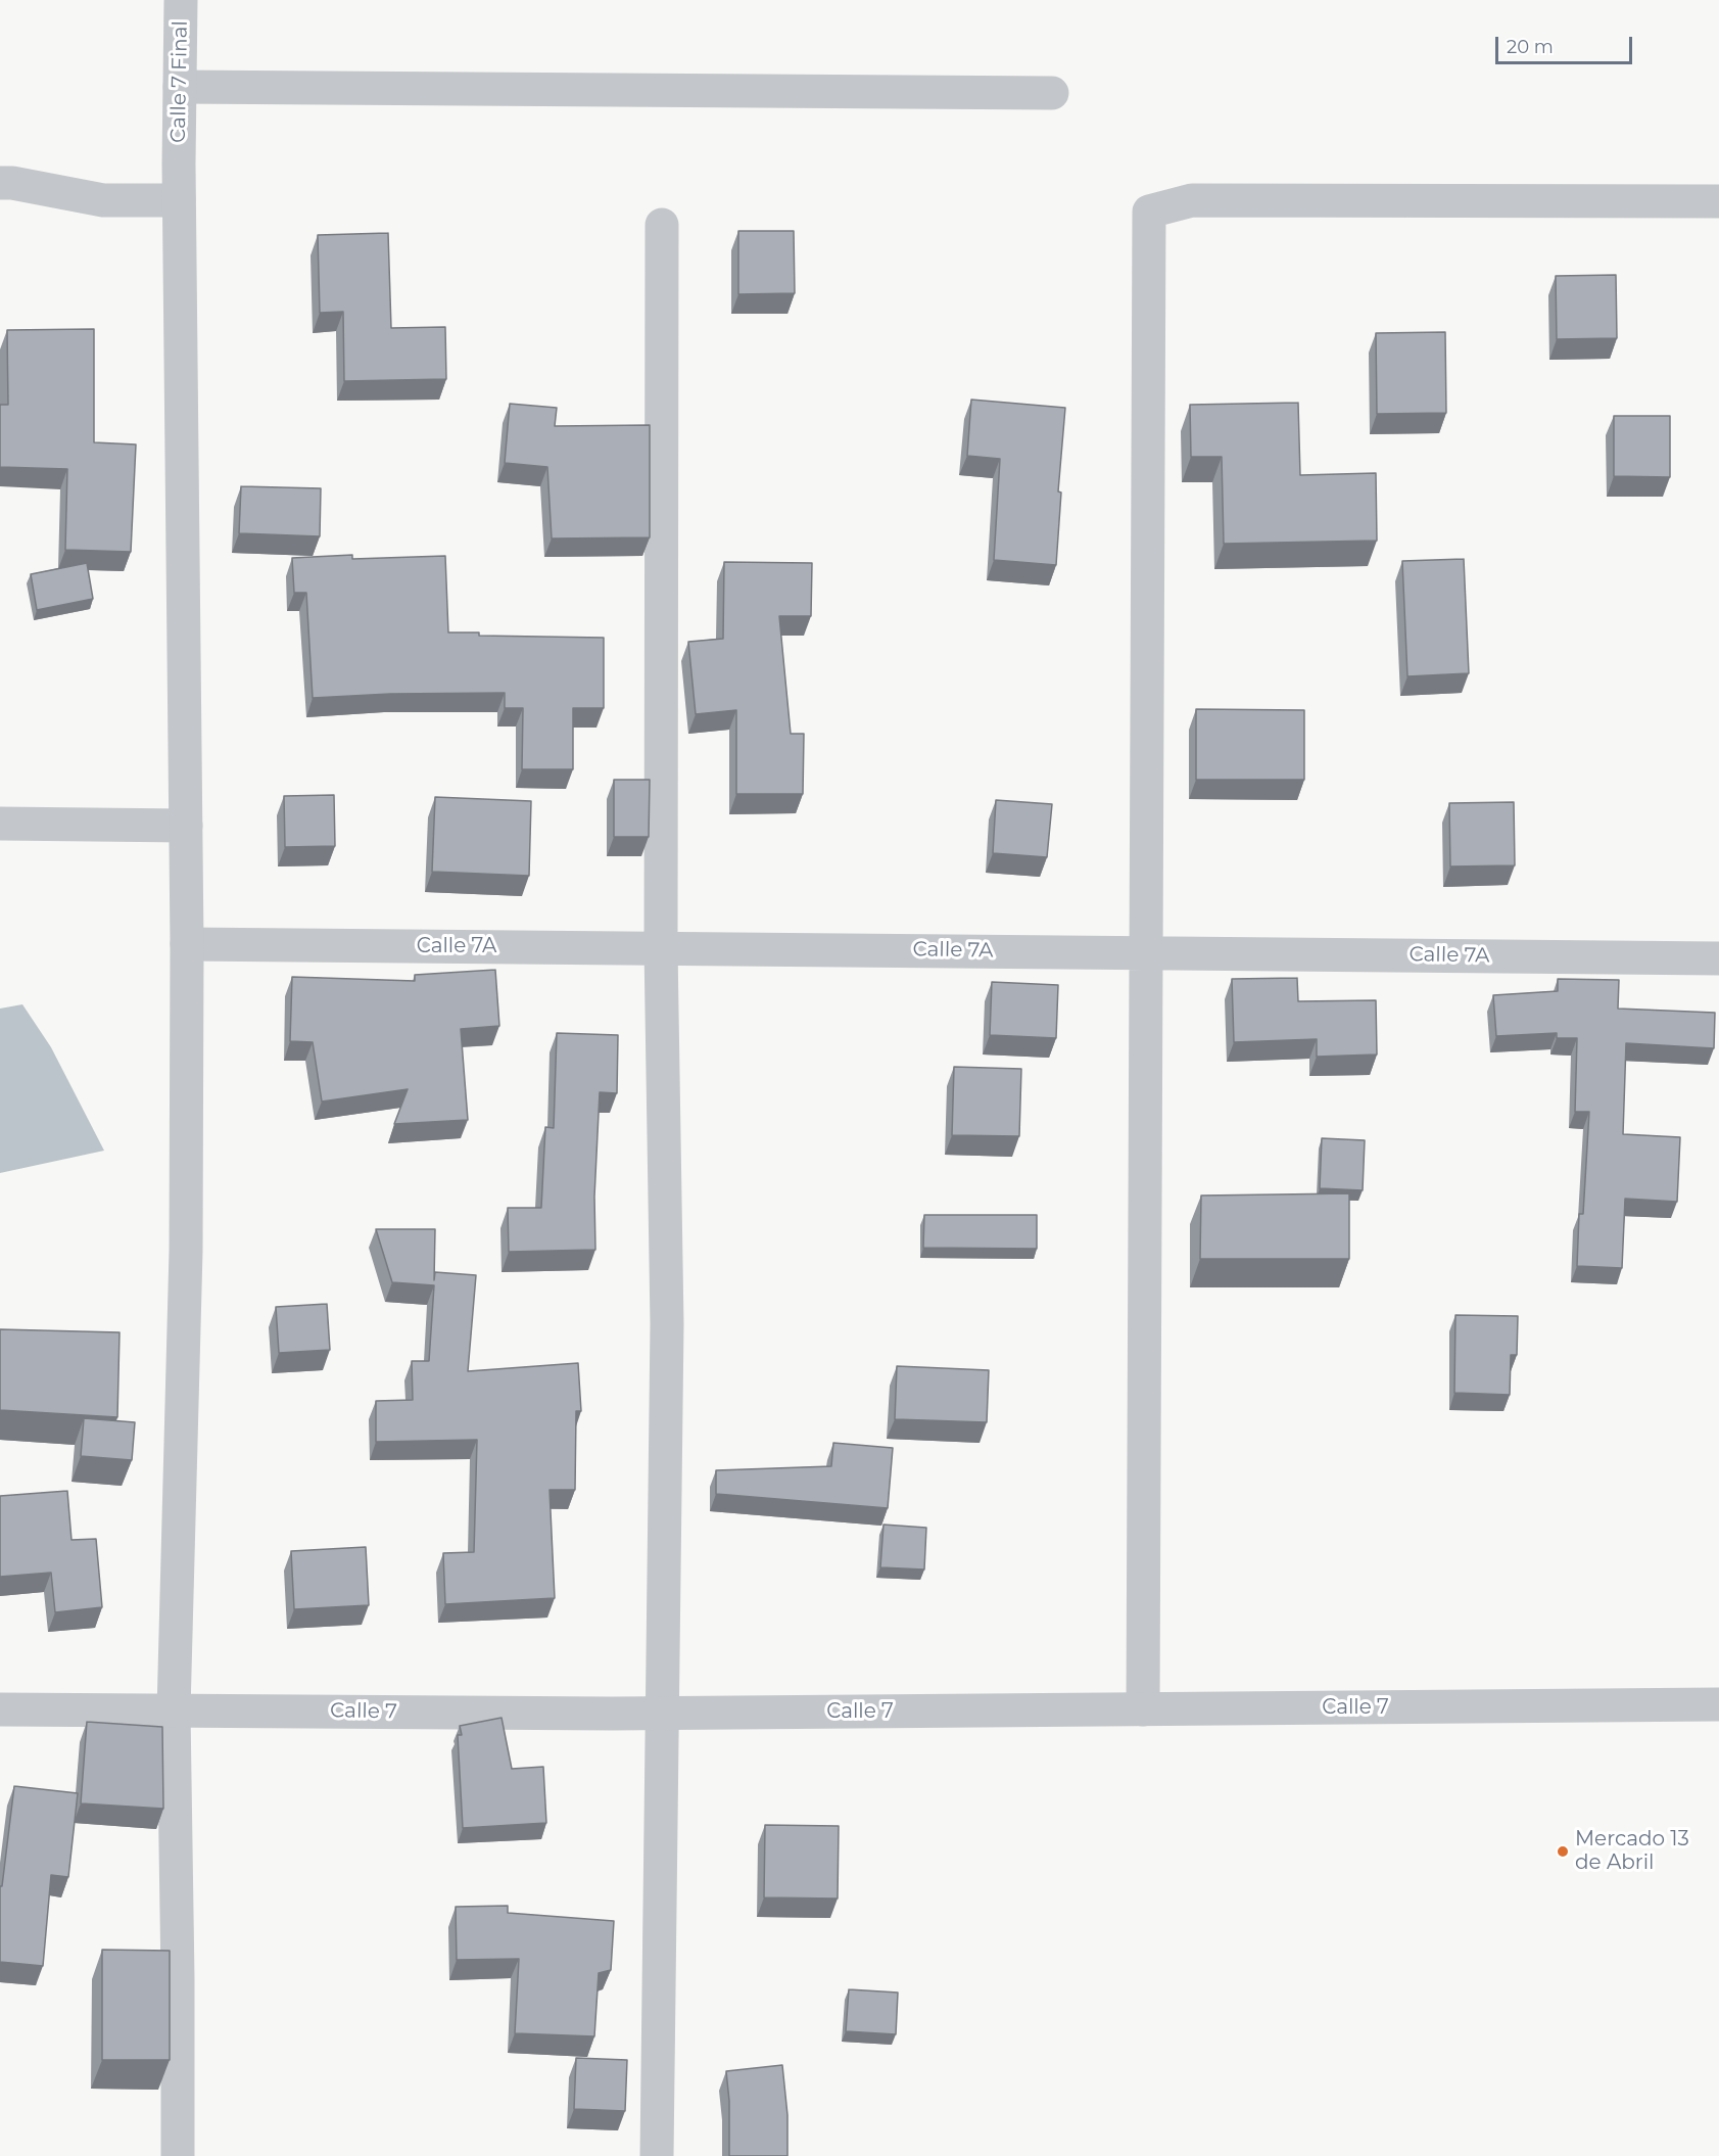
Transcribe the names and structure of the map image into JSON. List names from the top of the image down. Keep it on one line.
{"streets":{"street":["Calle 7 Final","Calle 7A","Calle 7"]},"crossings":[["Calle 7 Final","Calle 7A"],["Calle 7 Final","Calle 7"]],"places":["Mercado 13 de Abril"],"scale_bar":"20 m"}
